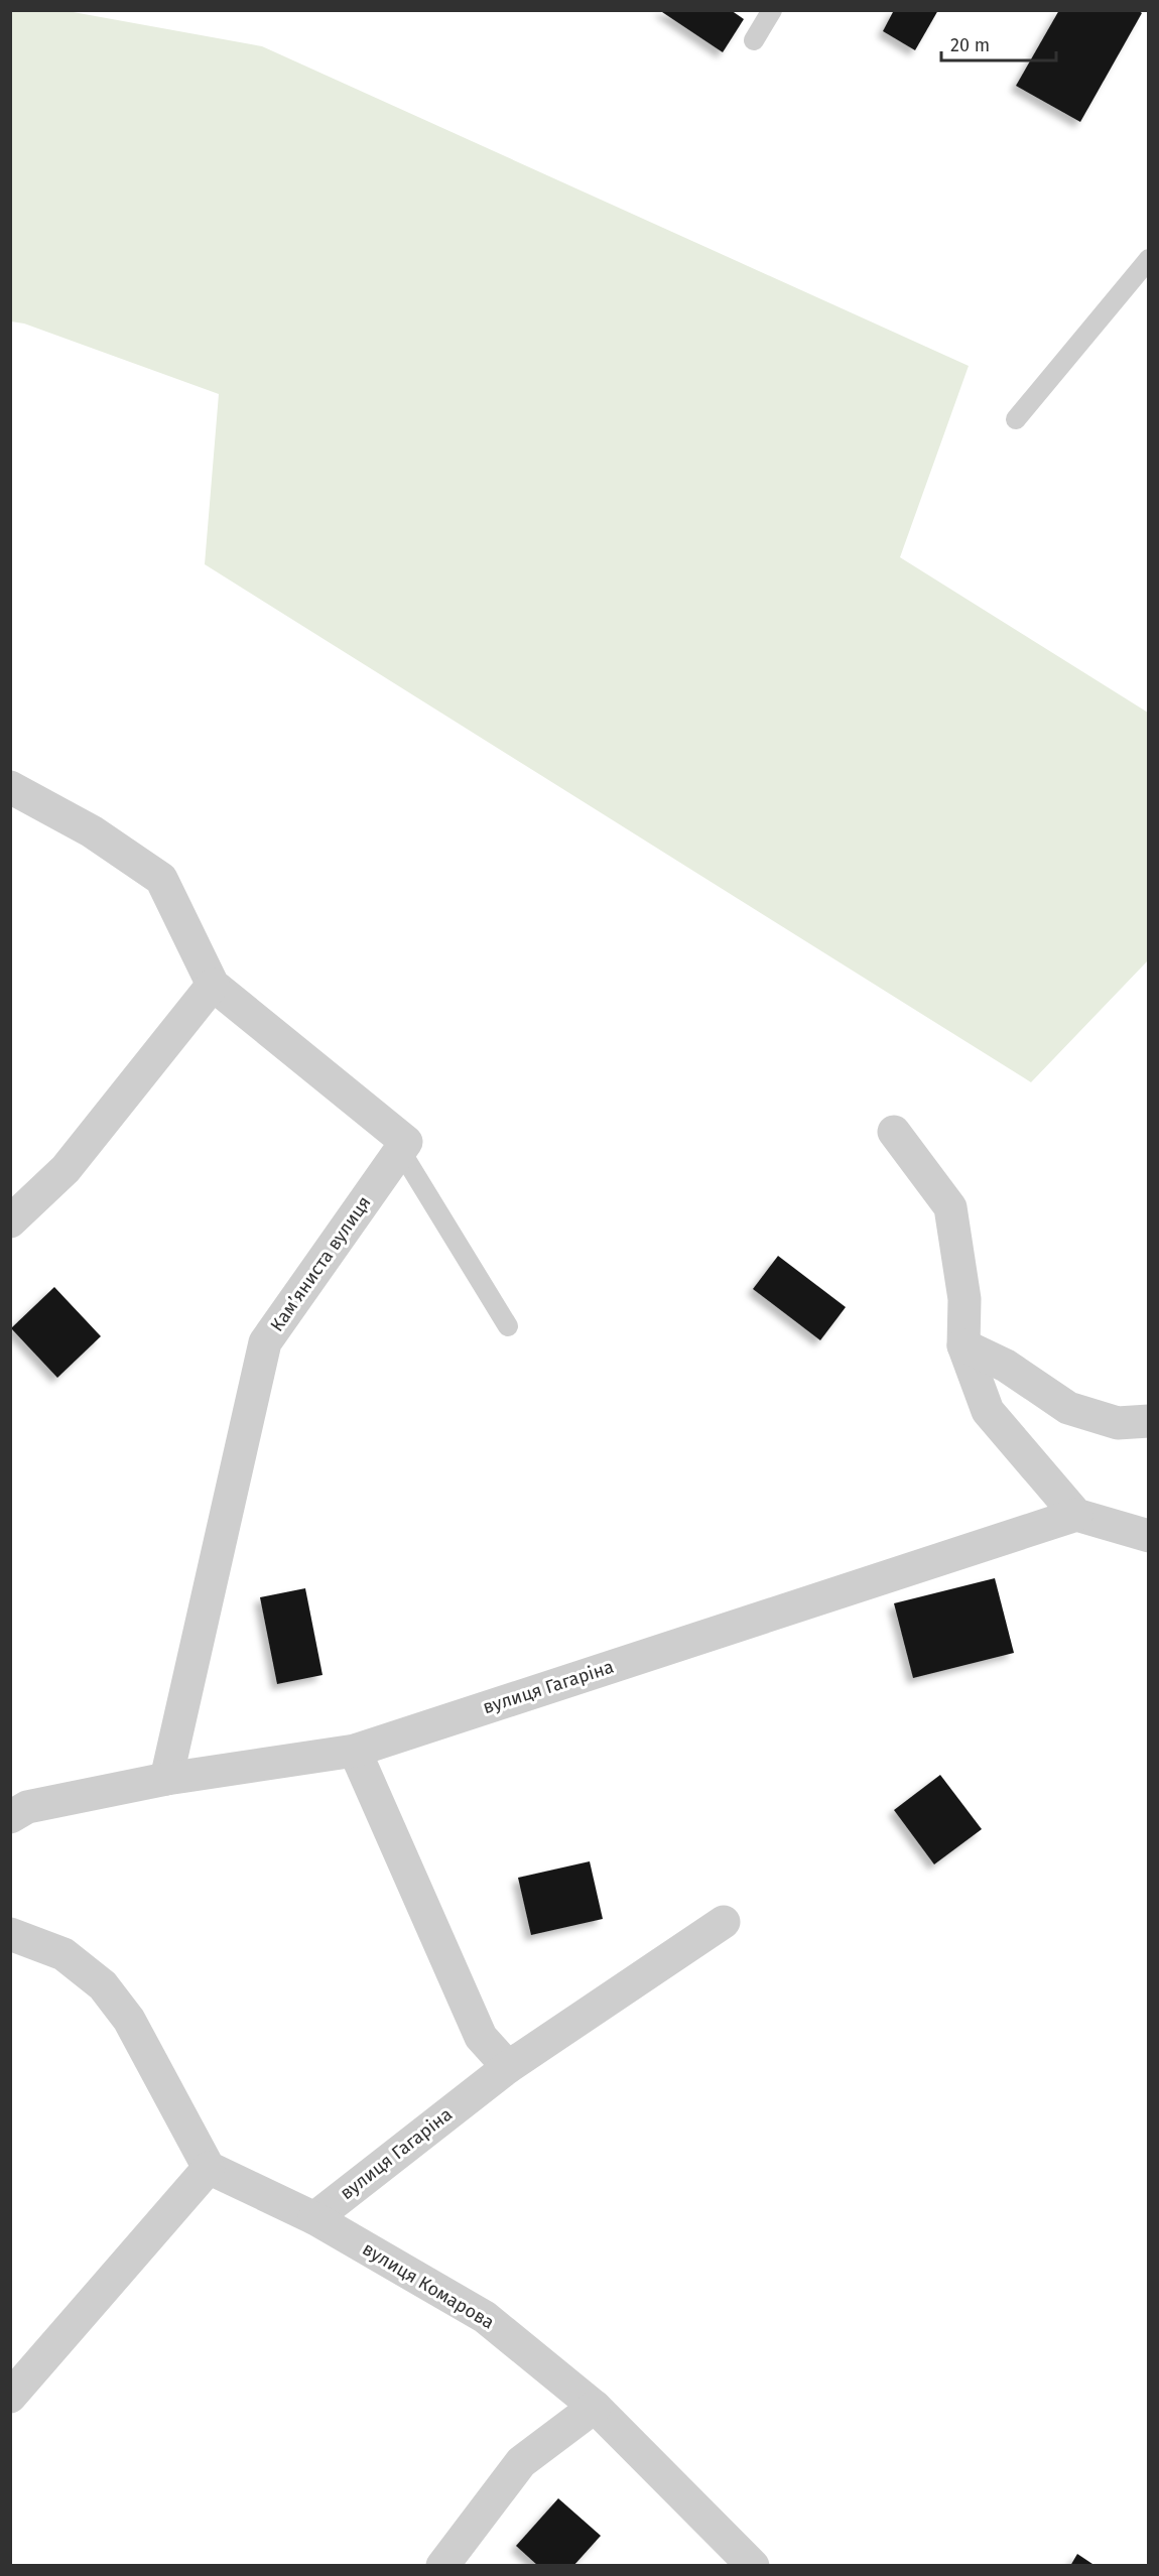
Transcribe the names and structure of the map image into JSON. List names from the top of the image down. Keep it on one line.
{"streets":{"street":["Камʼяниста вулиця","вулиця Гагаріна","вулиця Комарова"]},"crossings":[["Камʼяниста вулиця","вулиця Гагаріна"],["вулиця Гагаріна","вулиця Комарова"]],"scale_bar":"20 m"}
